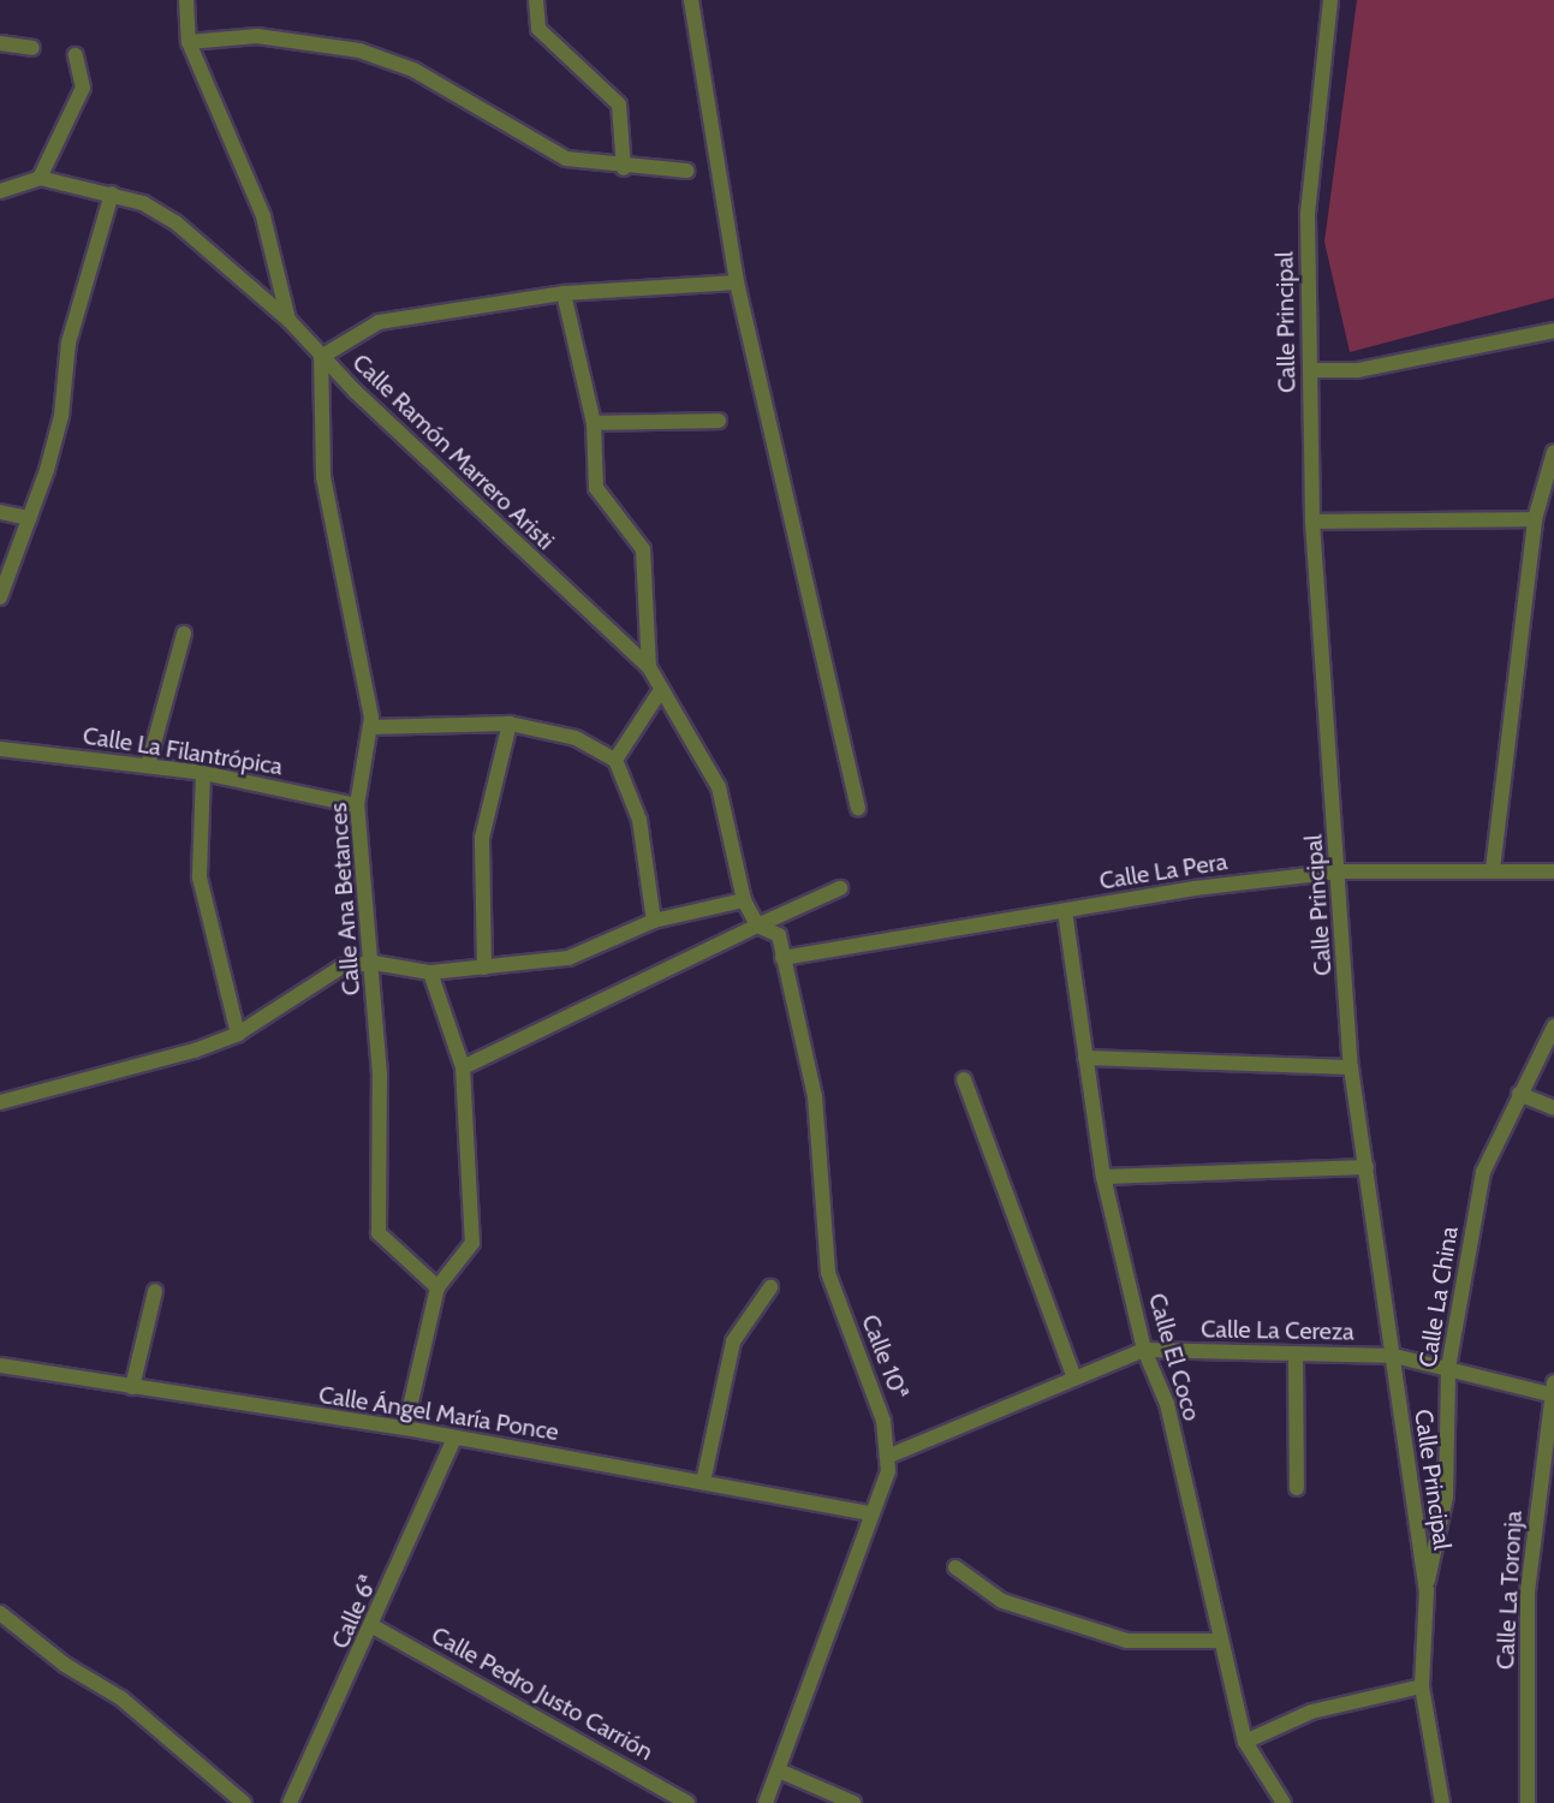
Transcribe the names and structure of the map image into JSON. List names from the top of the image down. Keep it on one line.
{"streets":{"street":["Calle Principal","Calle Ramón Marrero Aristi","Calle La Filantrópica","Calle La Pera","Calle Ana Betances","Calle La China","Calle La Cereza","Calle 10ª","Calle El Coco","Calle Ángel María Ponce","Calle La Toronja","Calle 6ª","Calle Pedro Justo Carrión"]},"crossings":[["Calle Principal","Calle La Pera"],["Calle Principal","Calle La China"],["Calle Principal","Calle La Cereza"],["Calle Ramón Marrero Aristi","Calle Ana Betances"],["Calle Ramón Marrero Aristi","Calle 10ª"],["Calle La Filantrópica","Calle Ana Betances"],["Calle La Pera","Calle 10ª"],["Calle La Pera","Calle El Coco"],["Calle La China","Calle La Cereza"],["Calle La Cereza","Calle 10ª"],["Calle La Cereza","Calle El Coco"],["Calle La Cereza","Calle La Toronja"],["Calle 10ª","Calle Ángel María Ponce"],["Calle Ángel María Ponce","Calle 6ª"],["Calle 6ª","Calle Pedro Justo Carrión"]]}
